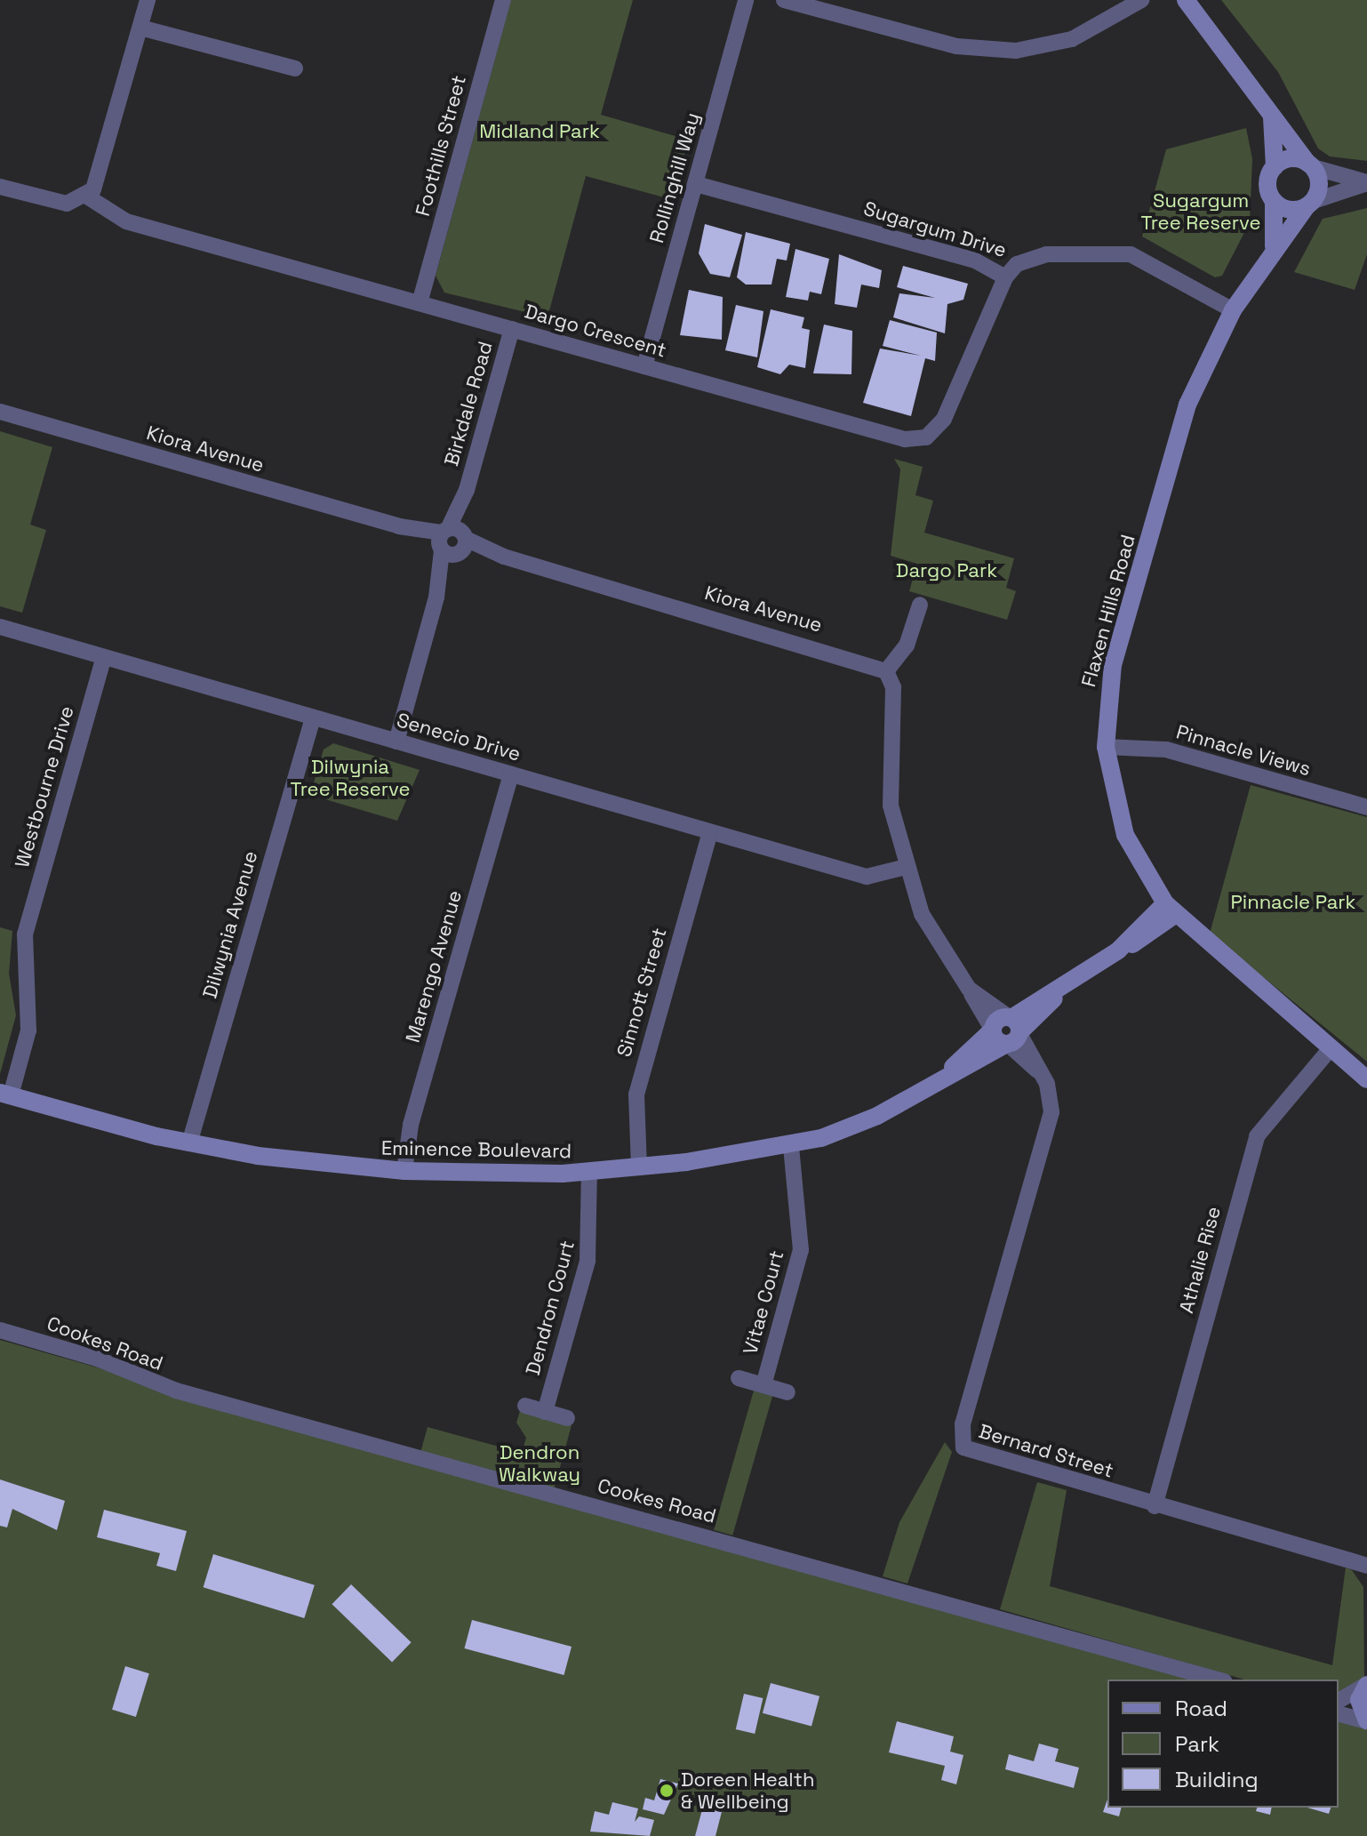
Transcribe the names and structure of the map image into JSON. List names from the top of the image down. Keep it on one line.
{"streets":{"street":["Foothills Street","Rollinghill Way","Sugargum Drive","Dargo Crescent","Birkdale Road","Kiora Avenue","Flaxen Hills Road","Senecio Drive","Pinnacle Views","Westbourne Drive","Dilwynia Avenue","Marengo Avenue","Sinnott Street","Eminence Boulevard","Athalie Rise","Vitae Court","Dendron Court","Cookes Road","Bernard Street"]},"crossings":[["Foothills Street","Dargo Crescent"],["Rollinghill Way","Sugargum Drive"],["Rollinghill Way","Dargo Crescent"],["Sugargum Drive","Dargo Crescent"],["Sugargum Drive","Flaxen Hills Road"],["Dargo Crescent","Birkdale Road"],["Birkdale Road","Kiora Avenue"],["Birkdale Road","Senecio Drive"],["Flaxen Hills Road","Pinnacle Views"],["Flaxen Hills Road","Eminence Boulevard"],["Flaxen Hills Road","Athalie Rise"],["Senecio Drive","Westbourne Drive"],["Senecio Drive","Dilwynia Avenue"],["Senecio Drive","Marengo Avenue"],["Senecio Drive","Sinnott Street"],["Westbourne Drive","Eminence Boulevard"],["Dilwynia Avenue","Eminence Boulevard"],["Marengo Avenue","Eminence Boulevard"],["Sinnott Street","Eminence Boulevard"],["Eminence Boulevard","Vitae Court"],["Eminence Boulevard","Dendron Court"],["Eminence Boulevard","Bernard Street"],["Athalie Rise","Bernard Street"]],"parks":["Midland Park","Sugargum Tree Reserve","Dargo Park","Dilwynia Tree Reserve","Pinnacle Park","Dendron Walkway"],"places":["Doreen Health & Wellbeing"],"legend":["Road","Park","Building"]}
